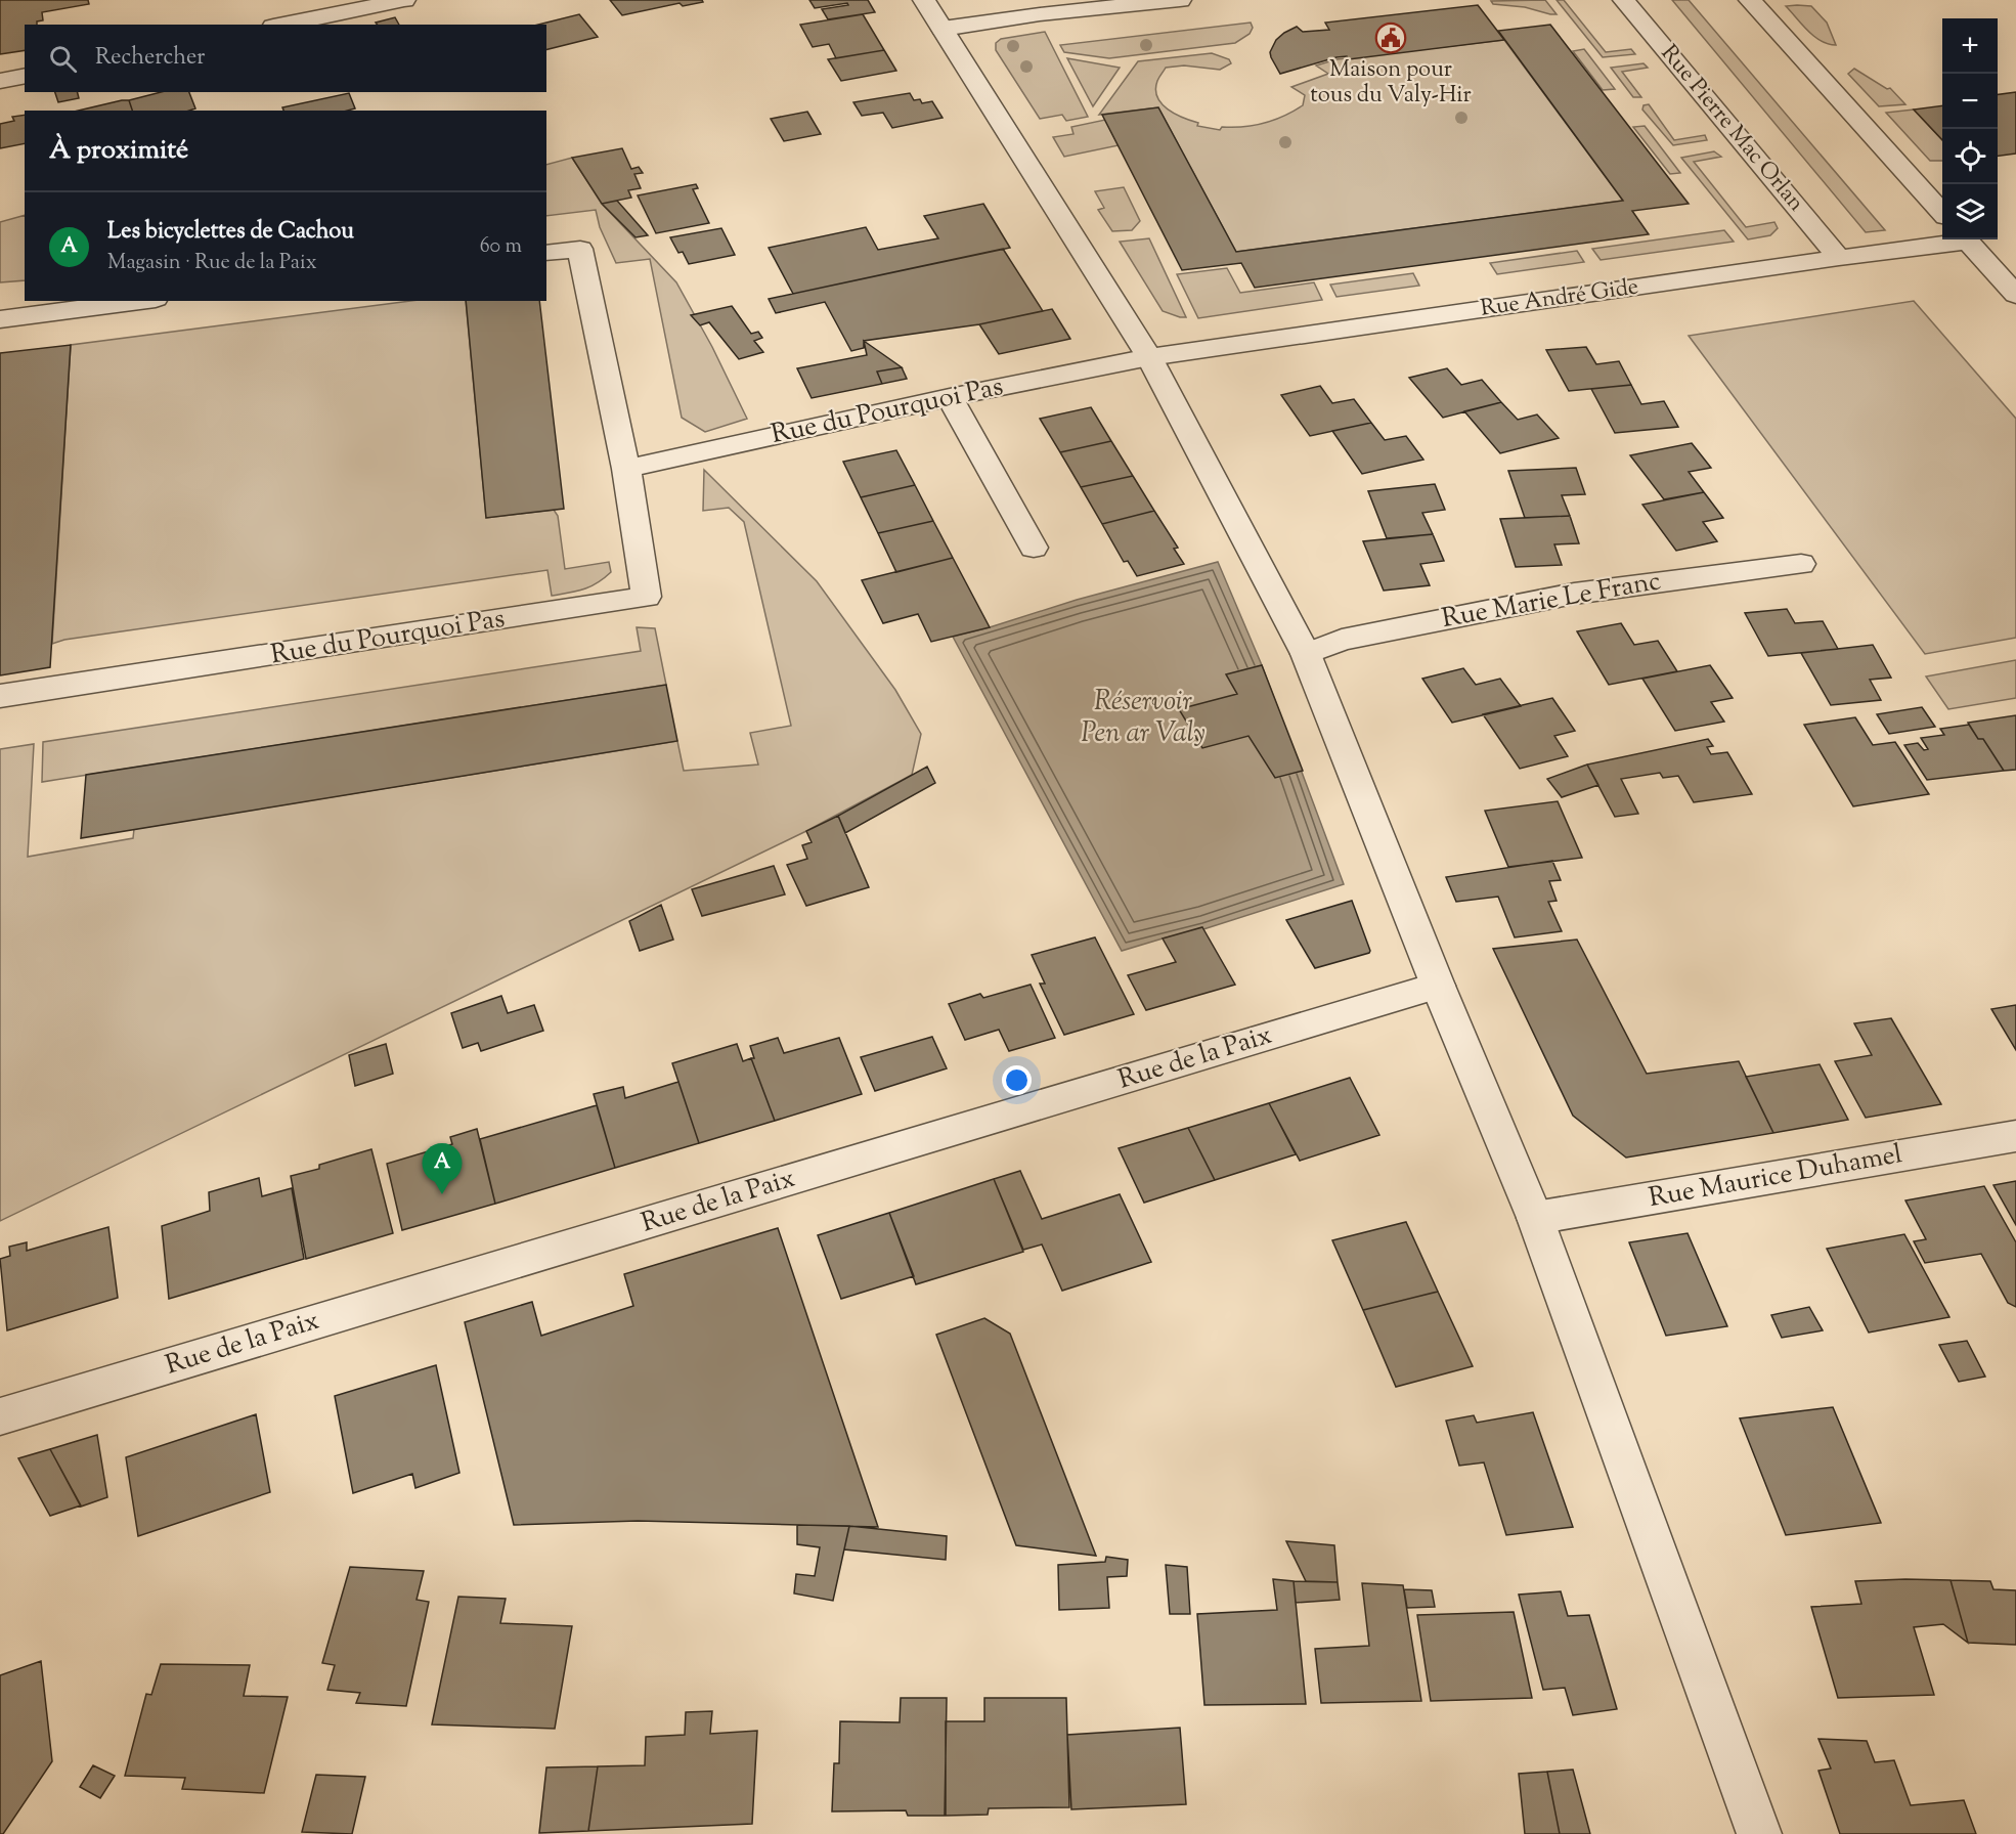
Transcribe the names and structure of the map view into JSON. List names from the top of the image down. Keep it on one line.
{"streets":{"street":["Rue Pierre Mac Orlan","Rue André Gide","Rue du Pourquoi Pas","Rue Marie Le Franc","Rue de la Paix","Rue Maurice Duhamel"]},"crossings":[["Rue Pierre Mac Orlan","Rue André Gide"],["Rue André Gide","Rue du Pourquoi Pas"]],"water":["Réservoir Pen ar Valy"],"places":{"public building":["Maison pour tous du Valy-Hir"]},"page":{"map_buttons":["+","−"],"search":"Rechercher","heading":"À proximité","list":[{"mark":"A","name":"Les bicyclettes de Cachou","note":"Magasin · Rue de la Paix","value":"60 m"}],"pins":"A"}}
